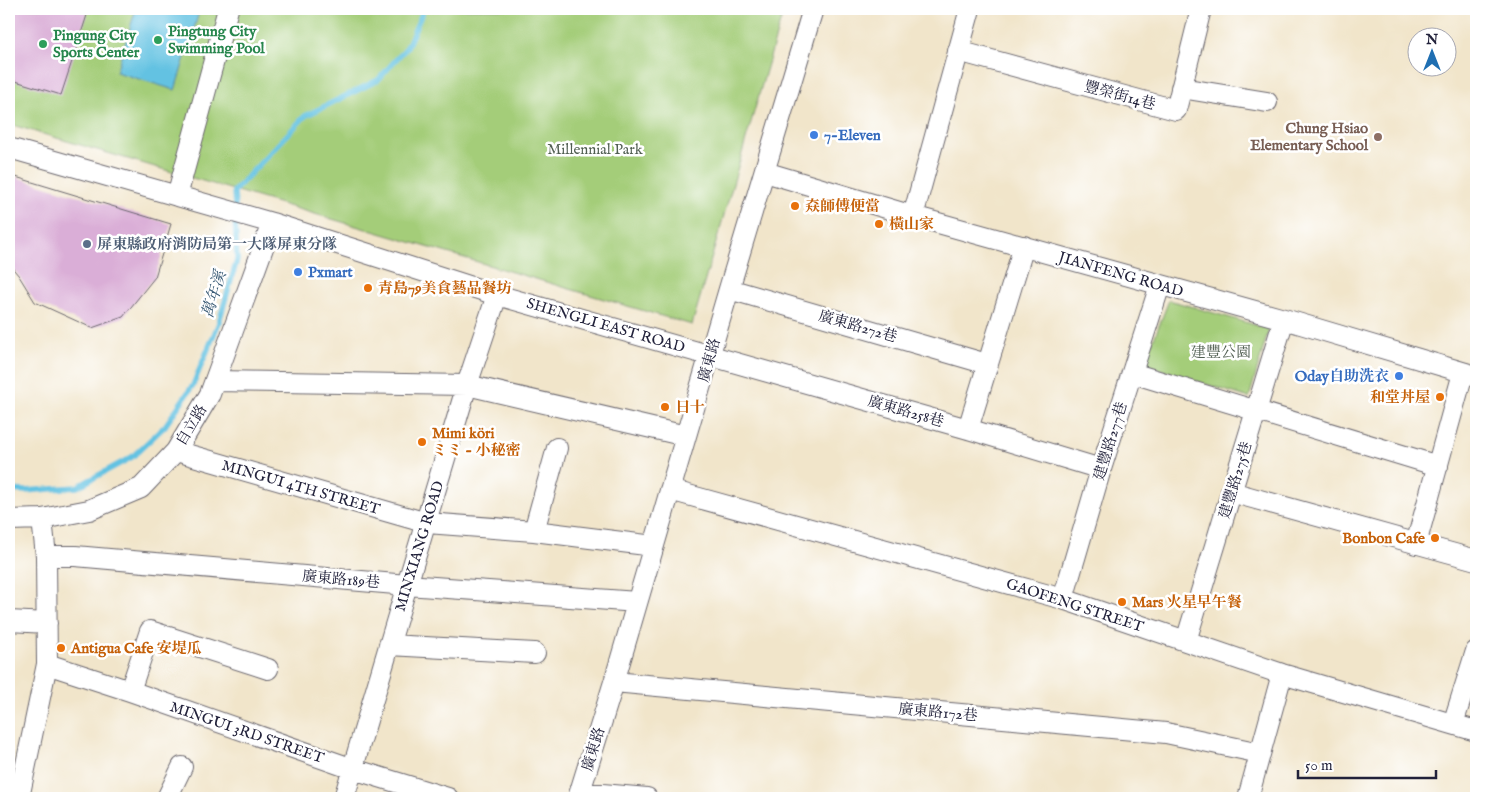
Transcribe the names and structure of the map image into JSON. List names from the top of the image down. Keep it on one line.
{"streets":{"street":["豐榮街14巷","JIANFENG ROAD","SHENGLI EAST ROAD","廣東路272巷","廣東路","廣東路258巷","自立路","建豐路277巷","建豐路275巷","MINGUI 4TH STREET","MINXIANG ROAD","廣東路189巷","GAOFENG STREET","廣東路172巷","MINGUI 3RD STREET"]},"crossings":[["JIANFENG ROAD","廣東路"],["JIANFENG ROAD","建豐路277巷"],["JIANFENG ROAD","建豐路275巷"],["SHENGLI EAST ROAD","廣東路"],["SHENGLI EAST ROAD","廣東路258巷"],["SHENGLI EAST ROAD","自立路"],["SHENGLI EAST ROAD","MINXIANG ROAD"],["廣東路272巷","廣東路"],["廣東路","廣東路258巷"],["廣東路","MINGUI 4TH STREET"],["廣東路","廣東路189巷"],["廣東路","GAOFENG STREET"],["廣東路","廣東路172巷"],["廣東路258巷","建豐路277巷"],["自立路","MINGUI 4TH STREET"],["建豐路277巷","GAOFENG STREET"],["建豐路275巷","GAOFENG STREET"],["MINGUI 4TH STREET","MINXIANG ROAD"],["MINXIANG ROAD","廣東路189巷"],["MINXIANG ROAD","MINGUI 3RD STREET"]],"water":["萬年溪"],"parks":["Millennial Park","建豐公園"],"places":["Pingtung City Swimming Pool","Pingung City Sports Center","7-Eleven","Chung Hsiao Elementary School","𡘙師傅便當","橫山家","屏東縣政府消防局第一大隊屏東分隊","Pxmart","青島79美食藝品餐坊","Oday自助洗衣","和堂丼屋","日十","Mimi köri ミミ - 小秘密","Bonbon Cafe","Mars 火星早午餐","Antigua Cafe 安堤瓜"],"scale_bar":"50 m","north":"top"}
